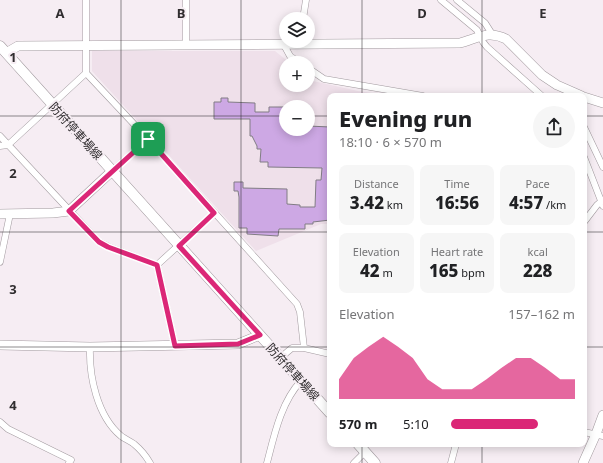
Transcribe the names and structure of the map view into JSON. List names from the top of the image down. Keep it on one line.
{"streets":{"main road":["防府停車場線"]},"page":{"map_buttons":["+","−"],"heading":["Evening run","18:10 · 6 × 570 m"],"stats":[["Distance","3.42 km"],["Time","16:56"],["Pace","4:57 /km"],["Elevation","42 m"],["Heart rate","165 bpm"],["kcal","228"]],"chart":["Elevation","157–162 m"],"list":[{"name":"570 m","note":"5:10"}]},"grid":{"columns":["A","B","D","E"],"rows":["1","2","3","4"]}}
